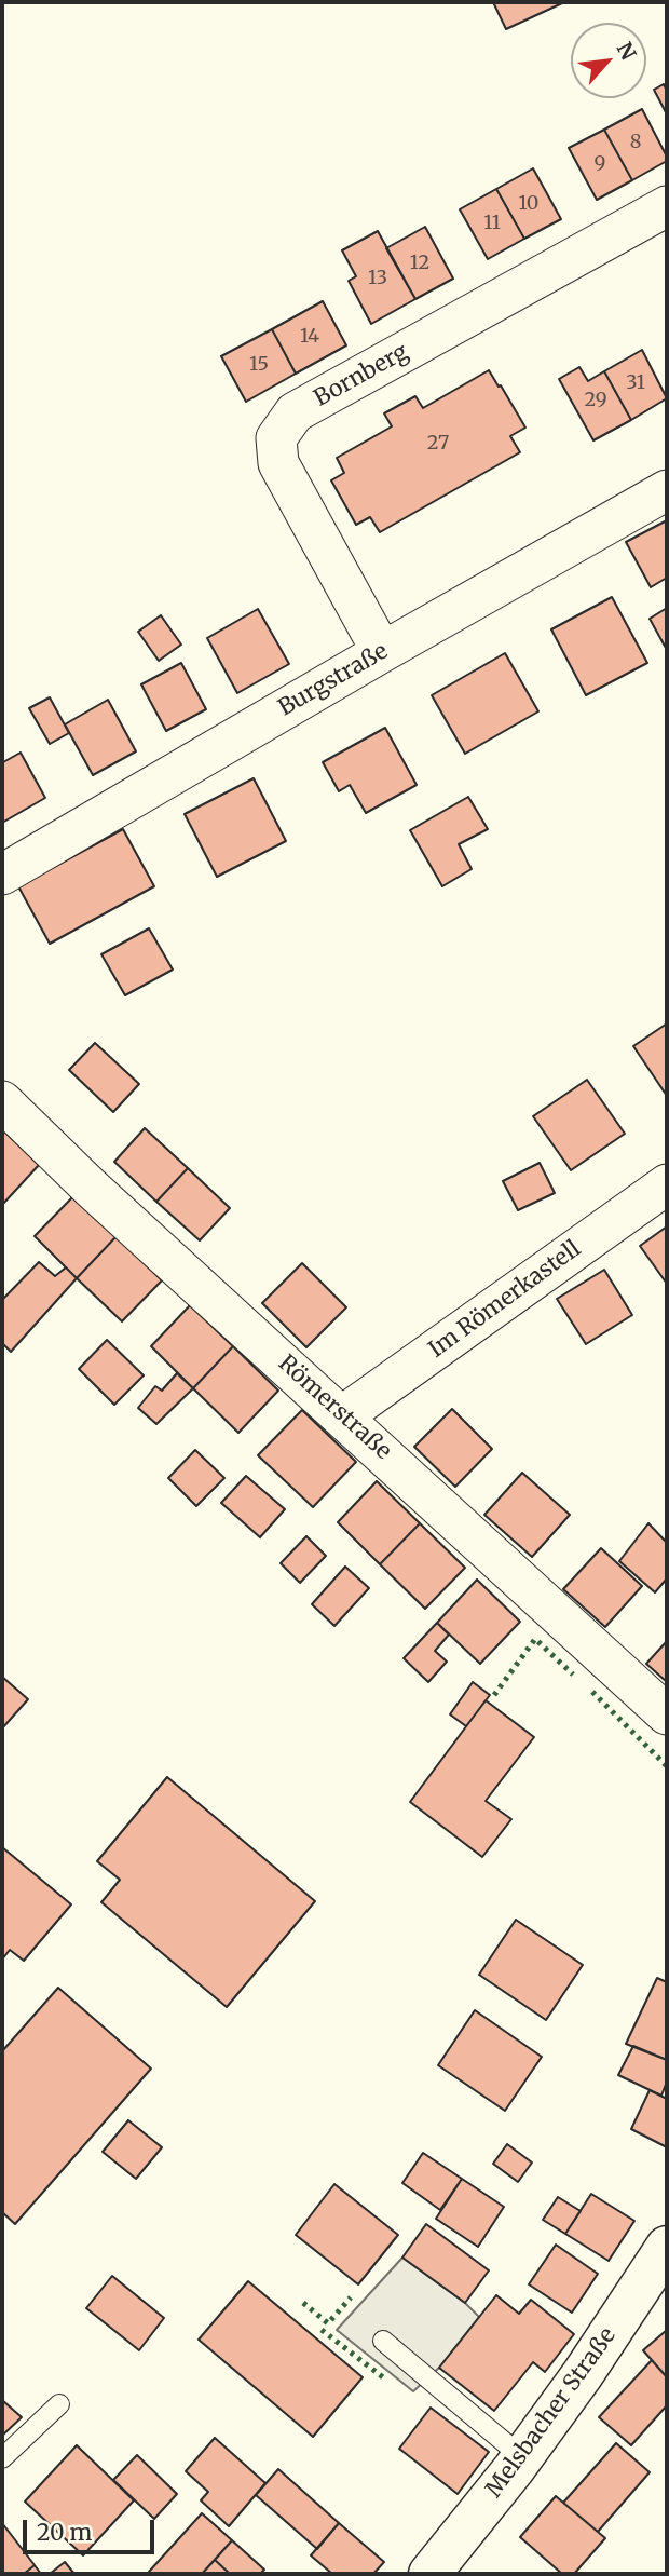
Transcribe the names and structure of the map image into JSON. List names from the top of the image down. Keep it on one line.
{"streets":{"street":["Bornberg","Burgstraße","Im Römerkastell","Römerstraße","Melsbacher Straße"]},"crossings":[["Bornberg","Burgstraße"],["Im Römerkastell","Römerstraße"]],"house_numbers":["8","9","10","11","12","13","14","15","31","29","27"],"scale_bar":"20 m","north":"top right"}
